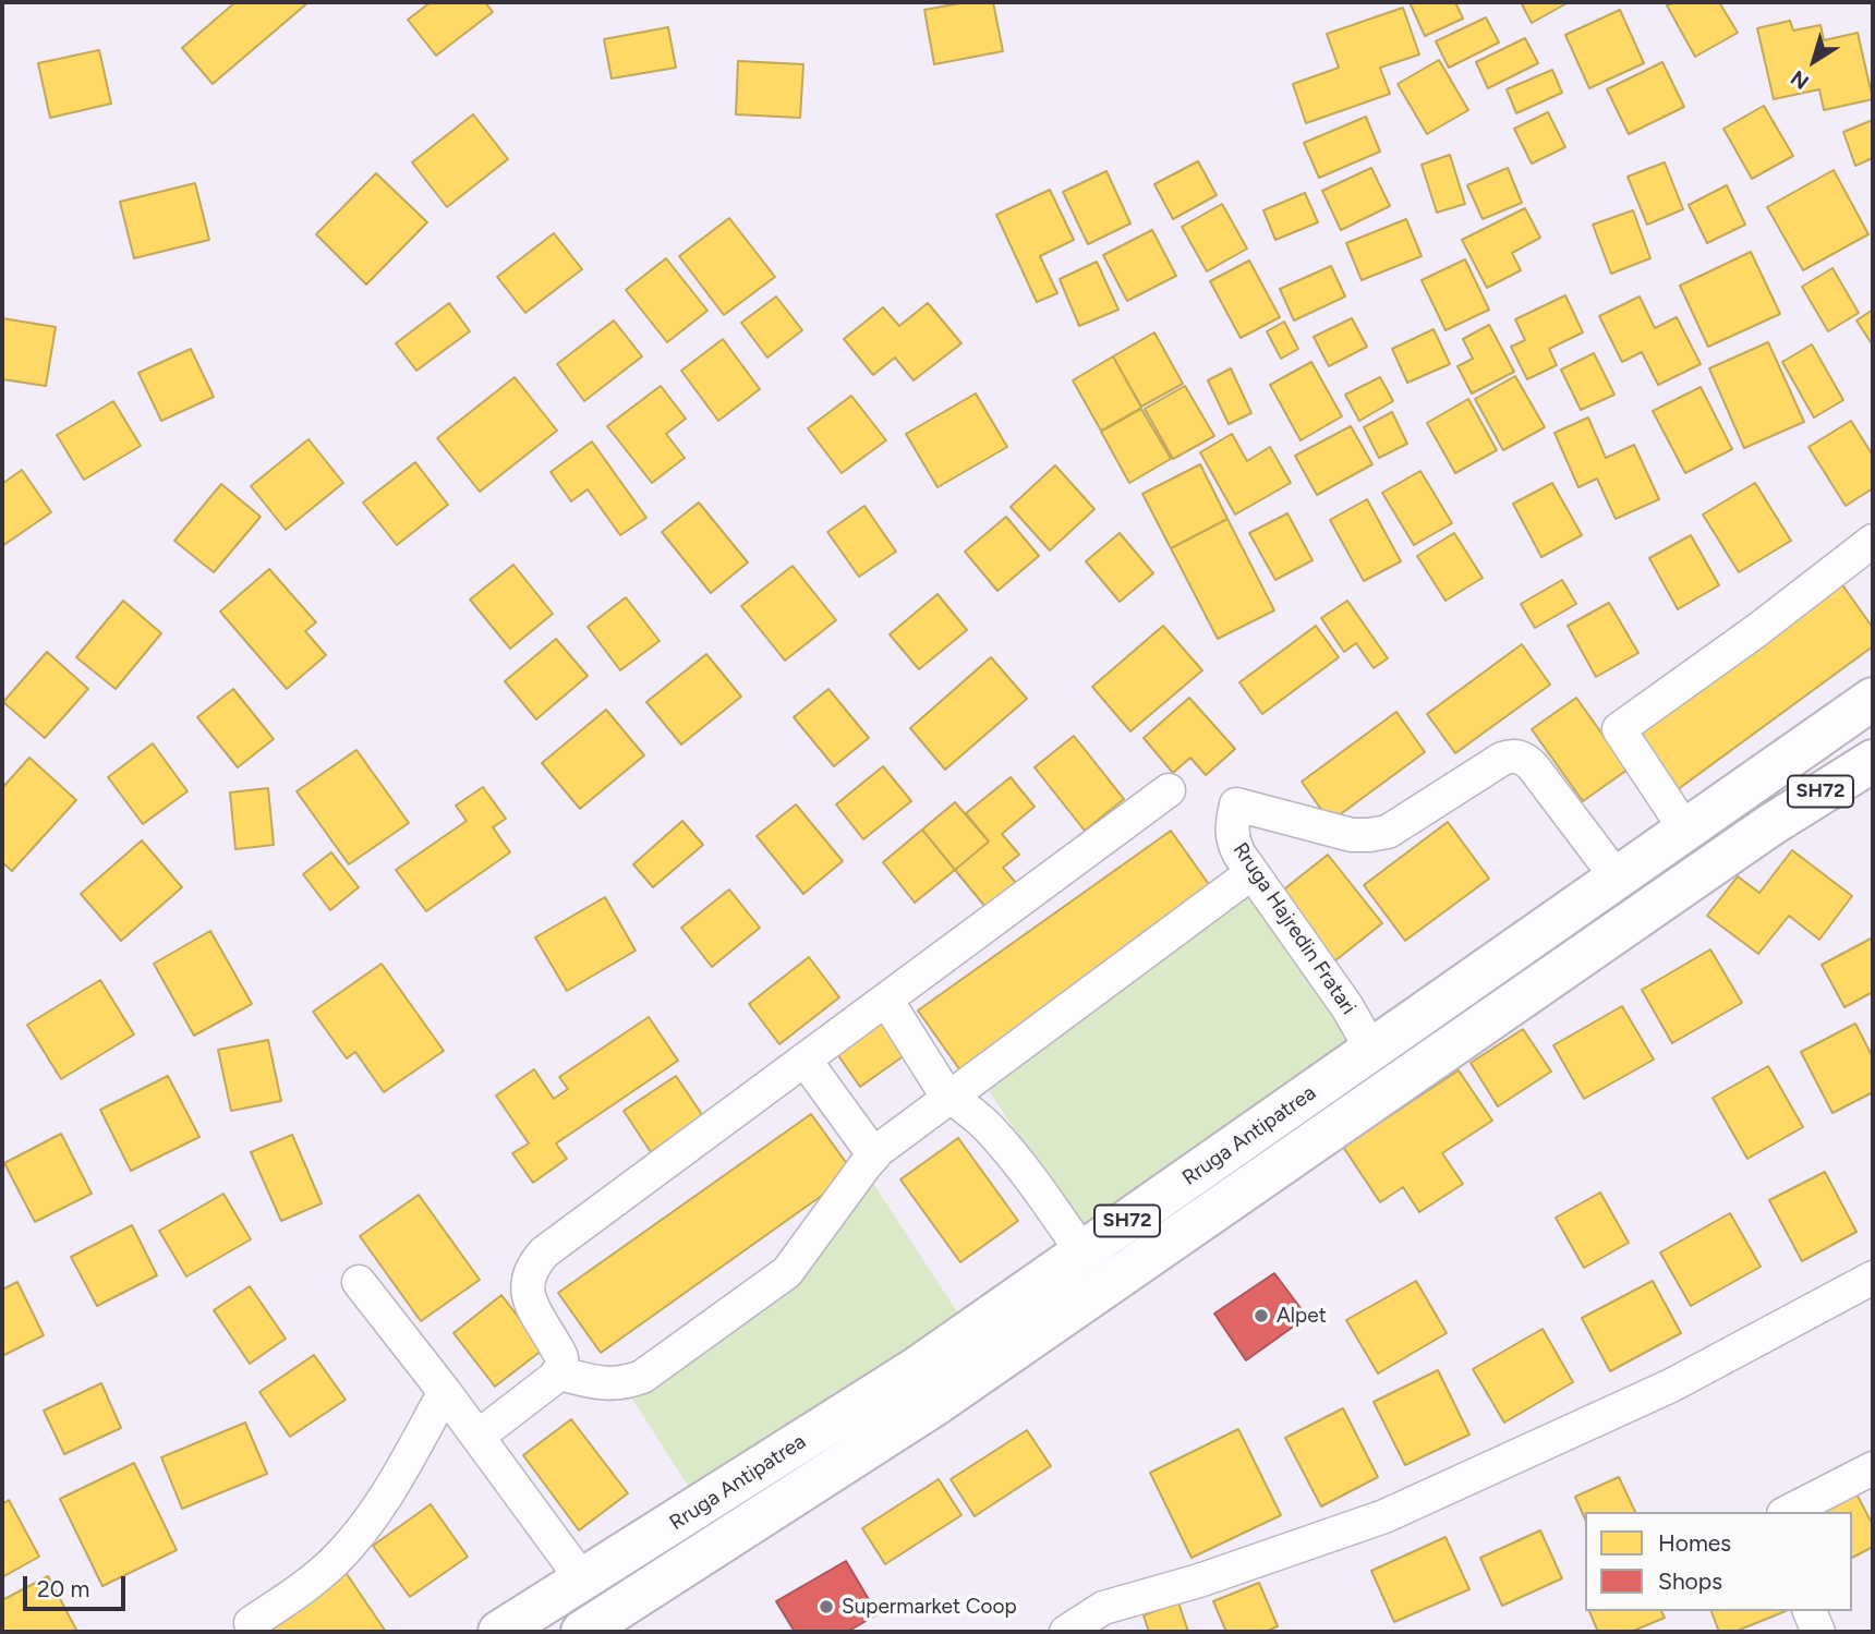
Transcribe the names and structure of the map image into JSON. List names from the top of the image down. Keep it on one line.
{"streets":{"main road":["SH72","Rruga Antipatrea"],"street":["Rruga Hajredin Fratari"]},"crossings":[["Rruga Hajredin Fratari","Rruga Antipatrea"]],"places":["Alpet","Supermarket Coop"],"legend":["Homes","Shops"],"scale_bar":"20 m","north":"bottom left"}
